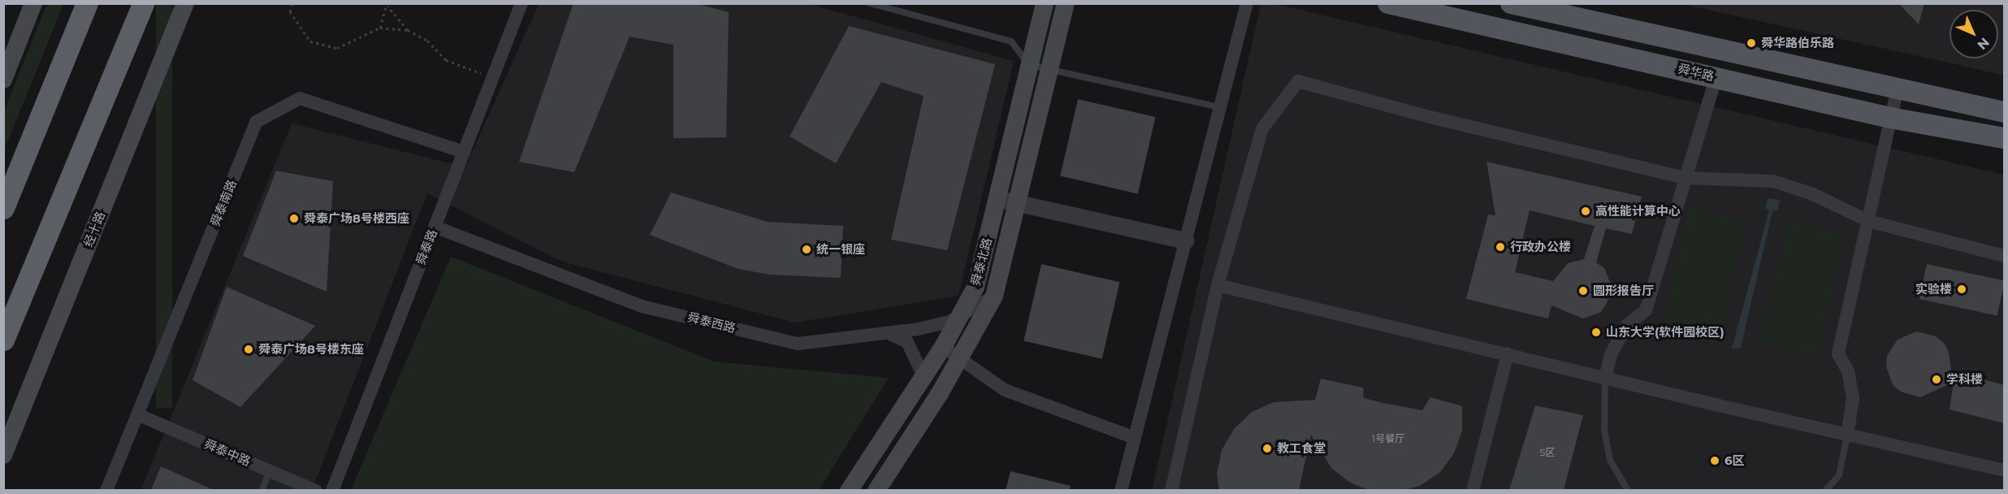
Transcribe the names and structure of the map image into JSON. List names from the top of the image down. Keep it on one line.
{"streets":{"main road":["舜华路","经十路","舜泰北路"],"street":["舜泰南路","舜泰路","舜泰西路","舜泰中路"]},"crossings":[["舜泰南路","舜泰路"],["舜泰南路","舜泰中路"],["舜泰路","舜泰西路"],["舜泰北路","舜泰西路"]],"places":["舜华路伯乐路","高性能计算中心","舜泰广场8号楼西座","行政办公楼","统一银座","实验楼","圆形报告厅","山东大学(软件园校区)","舜泰广场8号楼东座","学科楼","教工食堂","6区"],"house_numbers":["1号餐厅","5区"],"north":"bottom right"}
